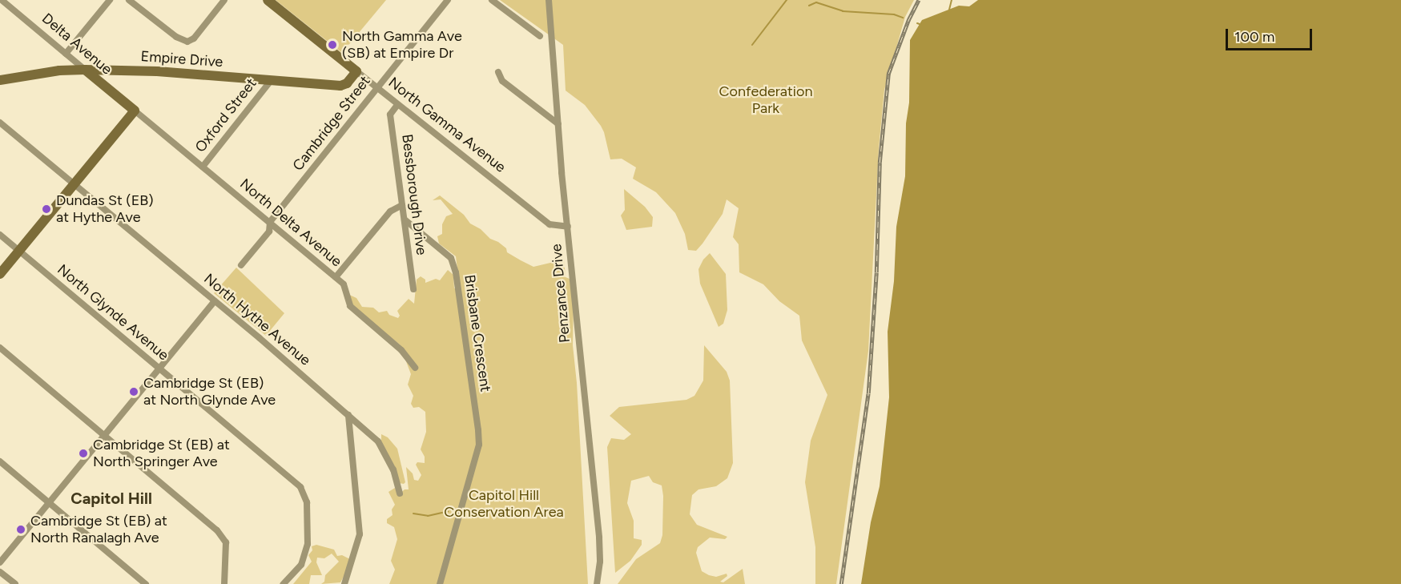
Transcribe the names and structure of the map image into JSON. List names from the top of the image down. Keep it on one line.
{"streets":{"street":["Delta Avenue","Empire Drive","Oxford Street","Cambridge Street","North Gamma Avenue","Bessborough Drive","North Delta Avenue","Penzance Drive","North Glynde Avenue","North Hythe Avenue","Brisbane Crescent"]},"crossings":[["Delta Avenue","Empire Drive"],["Delta Avenue","North Delta Avenue"],["Empire Drive","Oxford Street"],["Empire Drive","North Gamma Avenue"],["Oxford Street","North Delta Avenue"],["Cambridge Street","North Gamma Avenue"],["Cambridge Street","North Delta Avenue"],["North Gamma Avenue","Bessborough Drive"],["North Gamma Avenue","Penzance Drive"],["Bessborough Drive","Brisbane Crescent"]],"districts":["Capitol Hill"],"parks":["Confederation Park","Capitol Hill Conservation Area"],"places":["North Gamma Ave (SB) at Empire Dr","Dundas St (EB) at Hythe Ave","Cambridge St (EB) at North Glynde Ave","Cambridge St (EB) at North Springer Ave","Cambridge St (EB) at North Ranalagh Ave"],"scale_bar":"100 m"}
